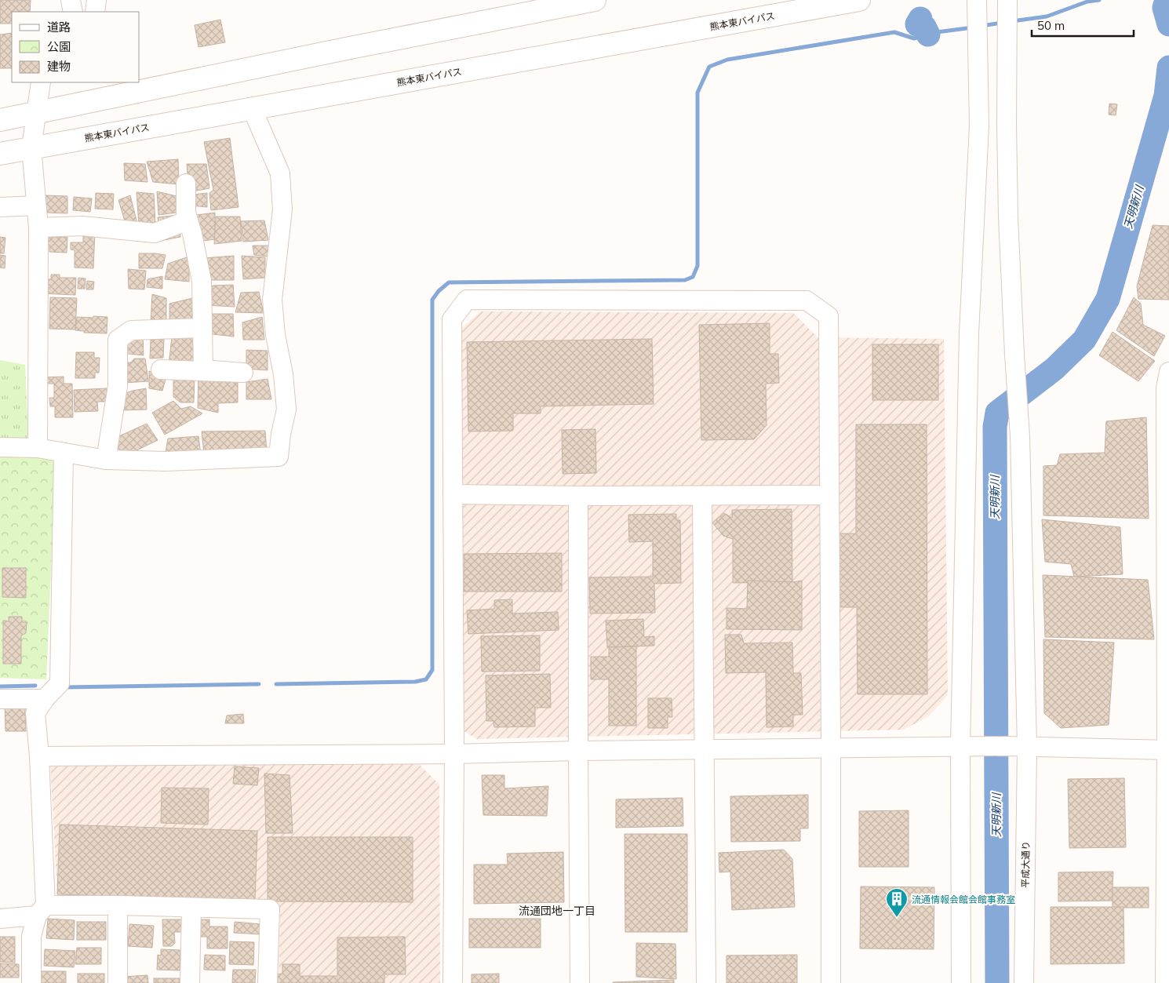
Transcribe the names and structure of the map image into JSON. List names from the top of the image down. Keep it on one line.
{"streets":{"highway":["熊本東バイパス"],"street":["平成大通り"]},"districts":["流通団地一丁目"],"water":["天明新川"],"places":{"building":["流通情報会館会館事務室"]},"legend":["道路","公園","建物"],"scale_bar":"50 m"}
